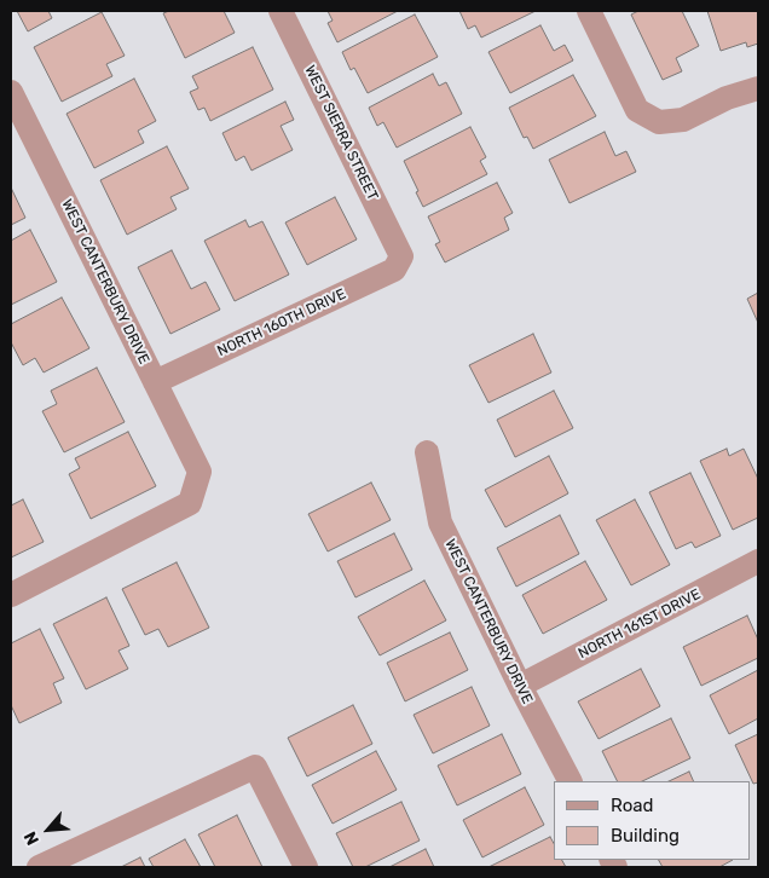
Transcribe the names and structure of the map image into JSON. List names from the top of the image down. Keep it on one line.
{"streets":{"street":["WEST SIERRA STREET","WEST CANTERBURY DRIVE","NORTH 160TH DRIVE","NORTH 161ST DRIVE"]},"crossings":[["WEST SIERRA STREET","NORTH 160TH DRIVE"],["WEST CANTERBURY DRIVE","NORTH 160TH DRIVE"],["WEST CANTERBURY DRIVE","NORTH 161ST DRIVE"]],"legend":["Road","Building"],"north":"bottom left"}
